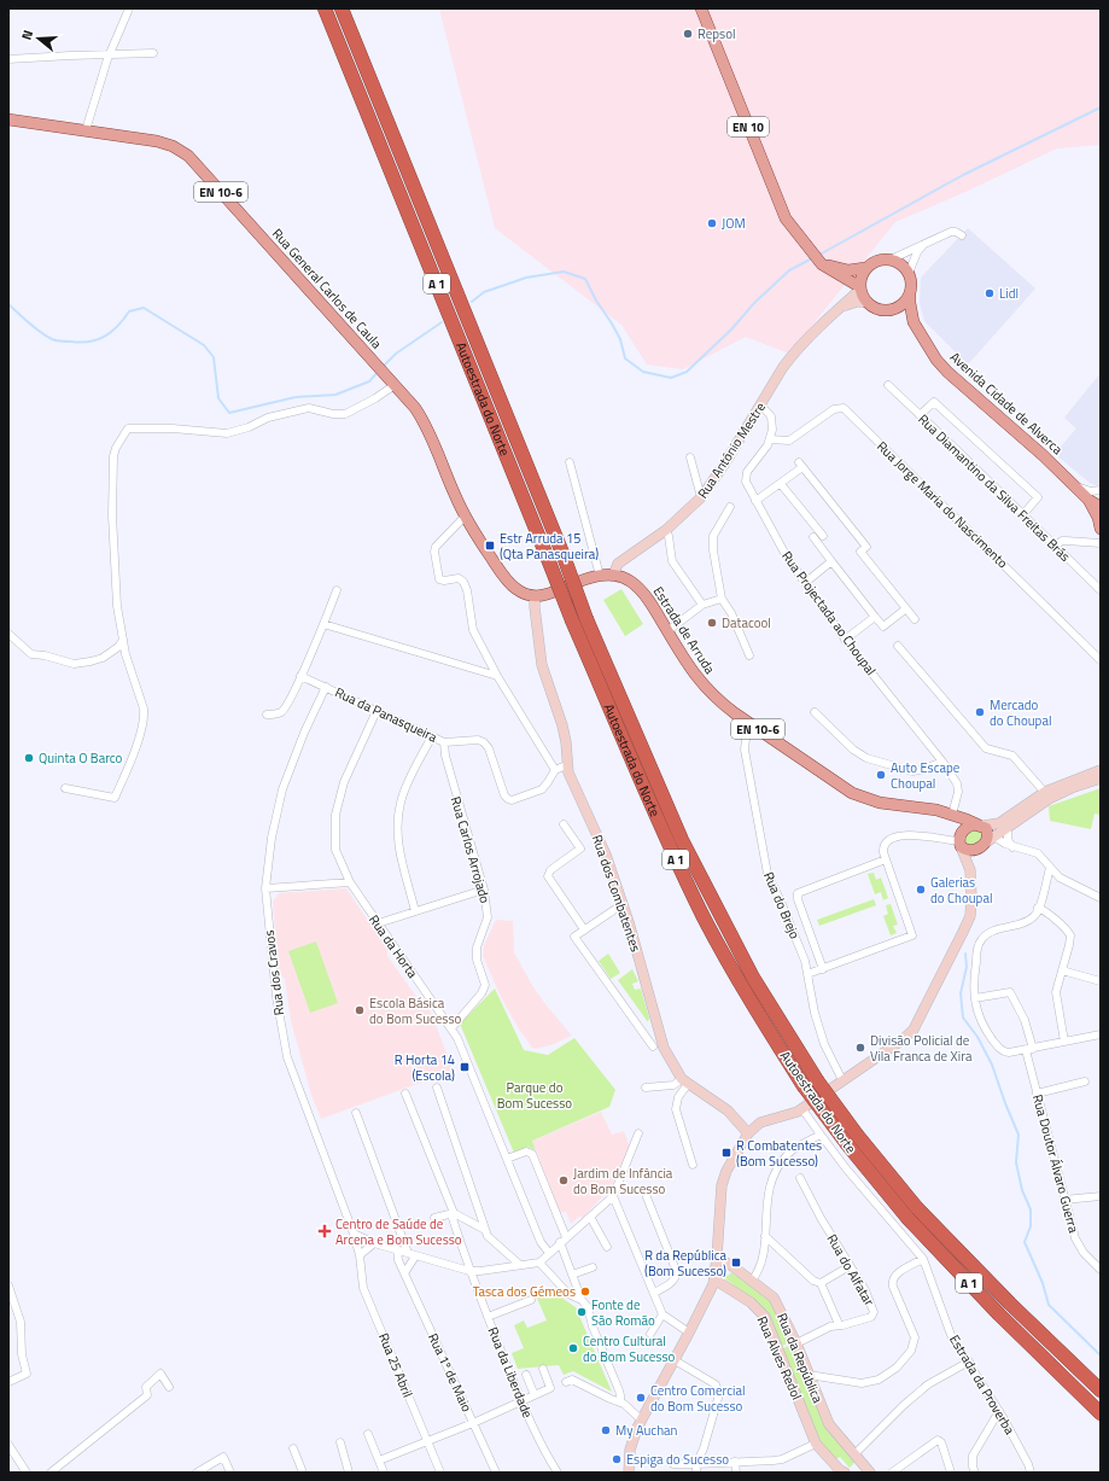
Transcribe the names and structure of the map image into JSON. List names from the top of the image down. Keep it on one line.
{"streets":{"highway":["A 1","Autoestrada do Norte"],"main road":["EN 10","EN 10-6","Rua General Carlos de Caula","Avenida Cidade de Alverca","Estrada de Arruda"],"street":["Rua António Mestre","Rua Diamantino da Silva Freitas Brás","Rua Jorge Maria do Nascimento","Rua Projectada ao Choupal","Rua da Panasqueira","Rua Carlos Arrojado","Rua dos Combatentes","Rua do Brejo","Rua da Horta","Rua dos Cravos","Rua Doutor Álvaro Guerra","Rua do Alfatar","Rua Alves Redol","Rua da República","Rua 25 Abril","Rua 1º de Maio","Rua da Liberdade","Estrada da Proverba"]},"crossings":[["EN 10","Avenida Cidade de Alverca"],["EN 10","Rua António Mestre"],["Rua General Carlos de Caula","Rua dos Combatentes"],["Avenida Cidade de Alverca","Rua António Mestre"],["Rua António Mestre","Estrada de Arruda"],["Rua Jorge Maria do Nascimento","Rua Projectada ao Choupal"],["Rua Projectada ao Choupal","Estrada de Arruda"],["Estrada de Arruda","Rua do Brejo"],["Rua da Panasqueira","Rua Carlos Arrojado"],["Rua da Panasqueira","Rua da Horta"],["Rua da Panasqueira","Rua dos Cravos"],["Rua Carlos Arrojado","Rua da Horta"],["Rua dos Cravos","Rua 25 Abril"],["Rua do Alfatar","Rua da República"]],"parks":["Parque do Bom Sucesso"],"places":{"other":["Repsol","JOM","Lidl","Datacool","Mercado do Choupal","Quinta O Barco","Auto Escape Choupal","Galerias do Choupal","Escola Básica do Bom Sucesso","Divisão Policial de Vila Franca de Xira","Jardim de Infância do Bom Sucesso","Tasca dos Gémeos","Fonte de São Romão","Centro Cultural do Bom Sucesso","Centro Comercial do Bom Sucesso","My Auchan","Espiga do Sucesso"],"transit":["Estr Arruda 15 (Qta Panasqueira)","R Horta 14 (Escola)","R Combatentes (Bom Sucesso)","R da República (Bom Sucesso)"],"health":["Centro de Saúde de Arcena e Bom Sucesso"]},"north":"left"}
